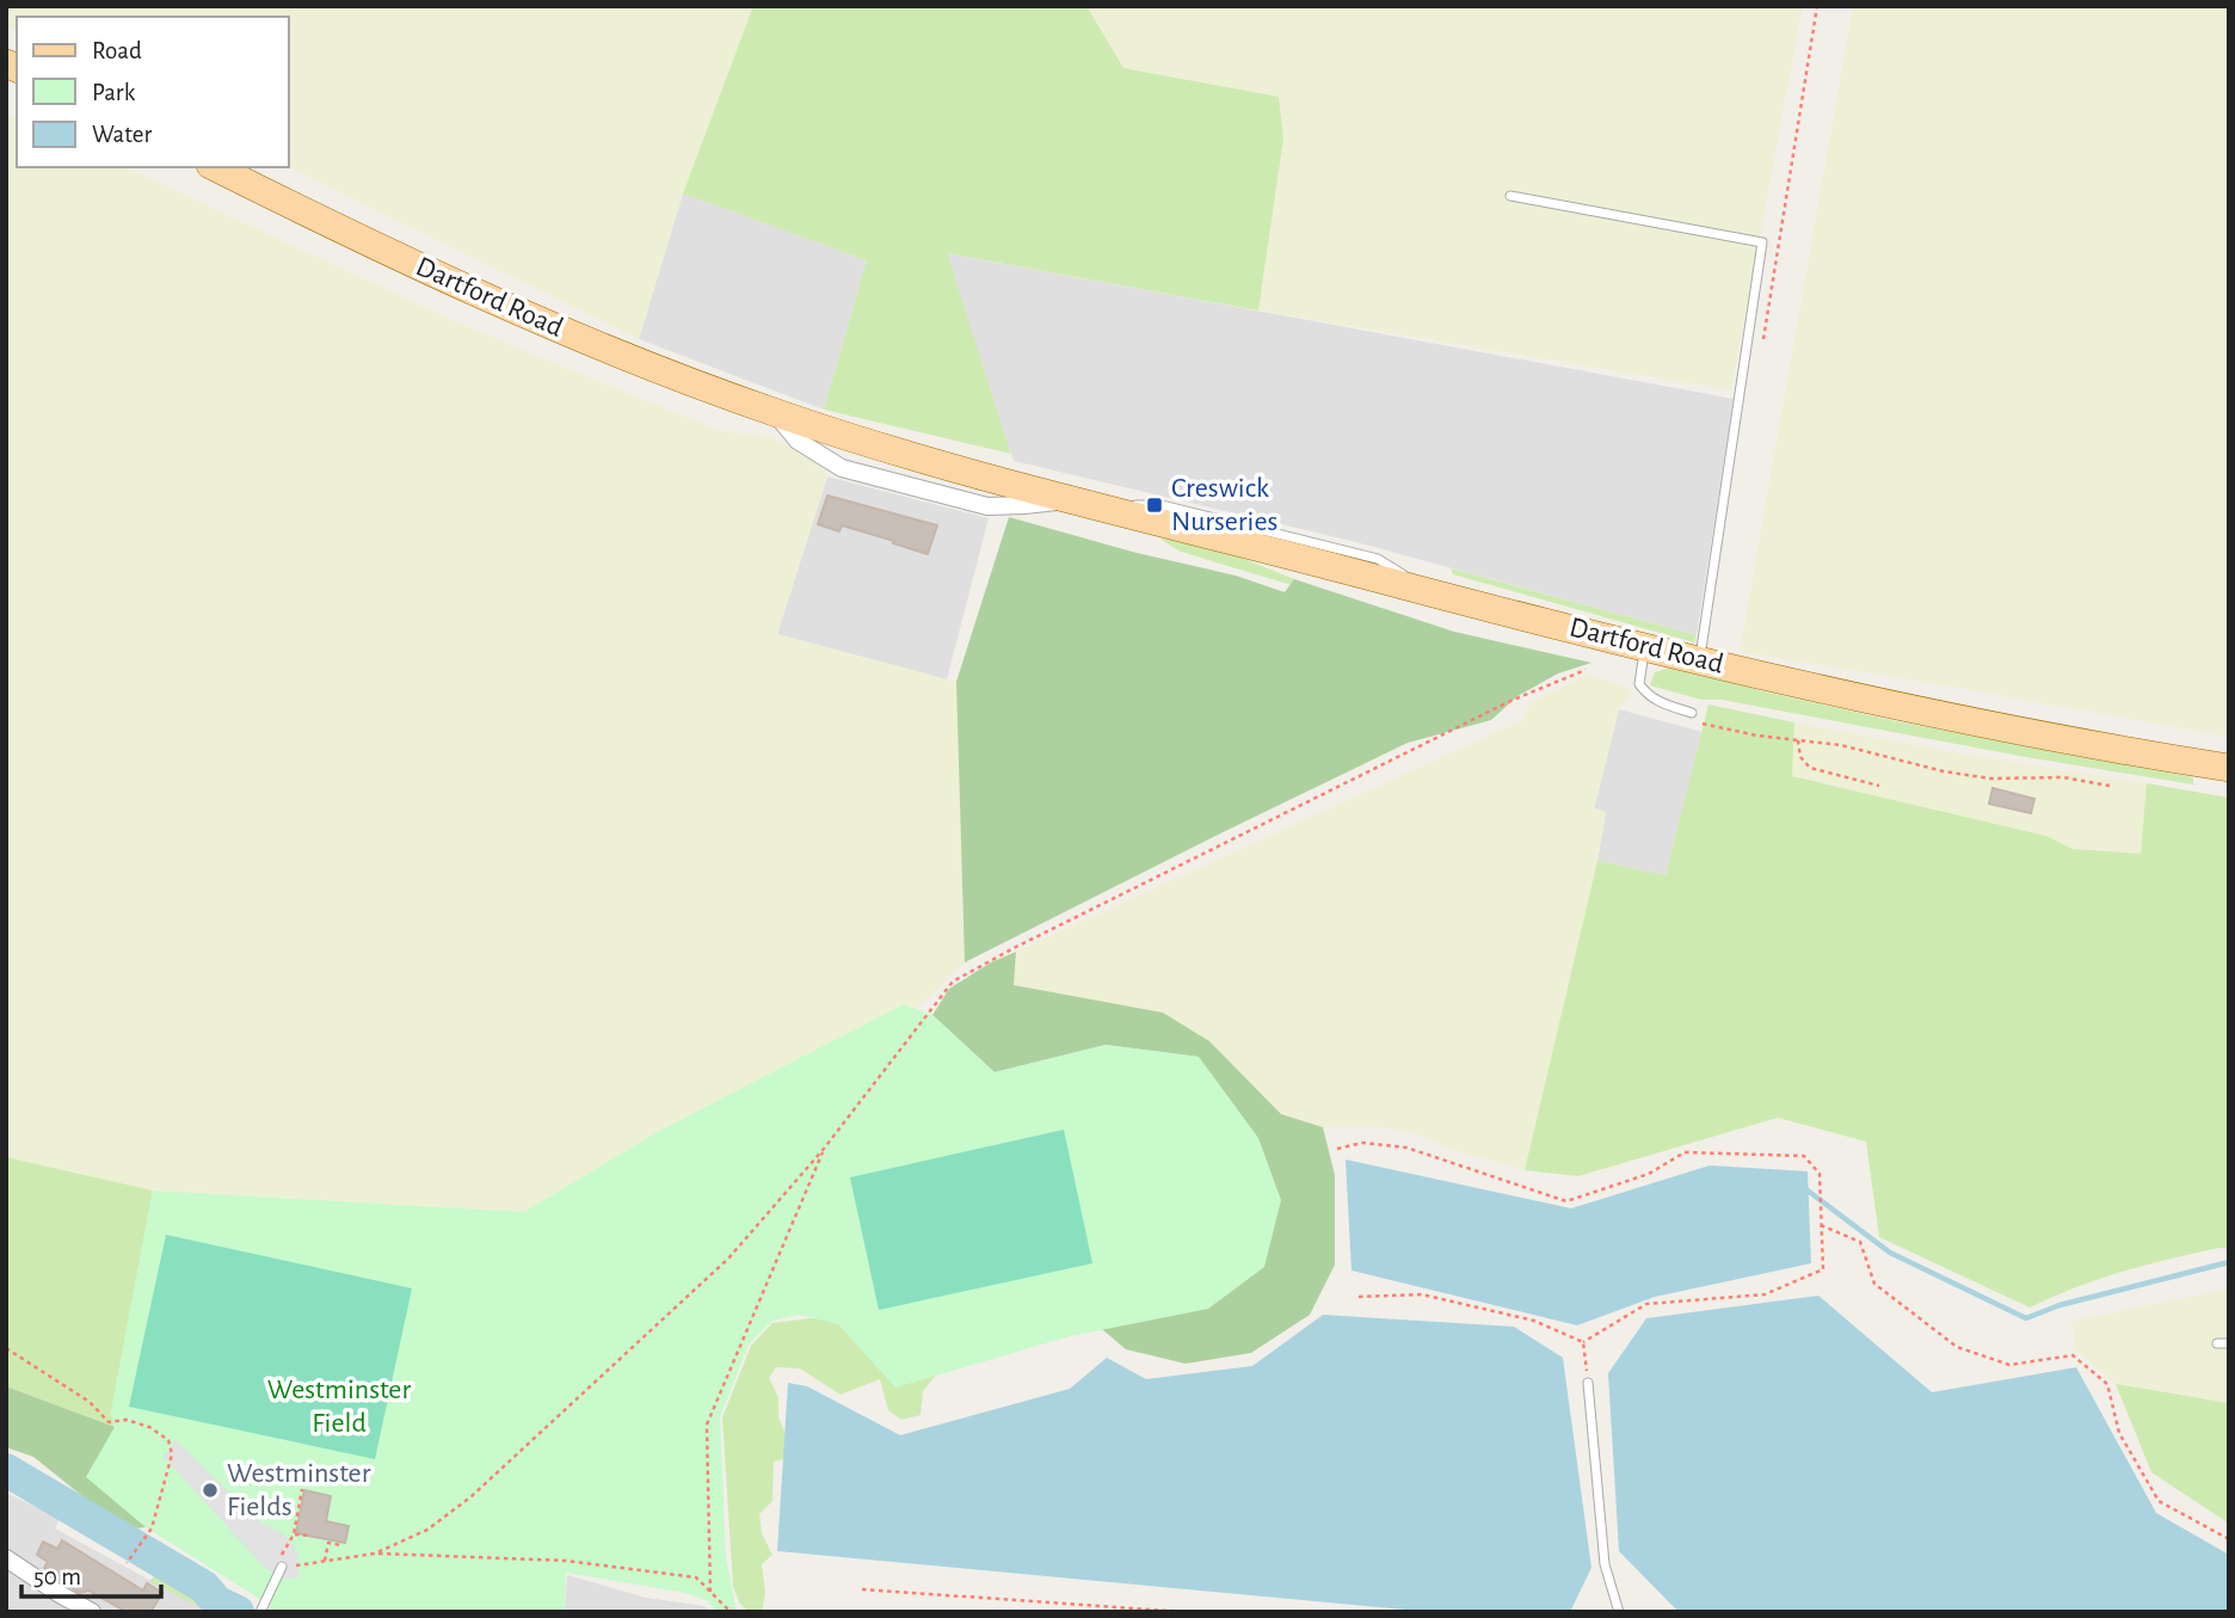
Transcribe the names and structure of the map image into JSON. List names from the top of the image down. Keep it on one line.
{"streets":{"main road":["Dartford Road"]},"parks":["Westminster Field"],"places":{"transit":["Creswick Nurseries"],"other":["Westminster Fields"]},"legend":["Road","Park","Water"],"scale_bar":"50 m"}
